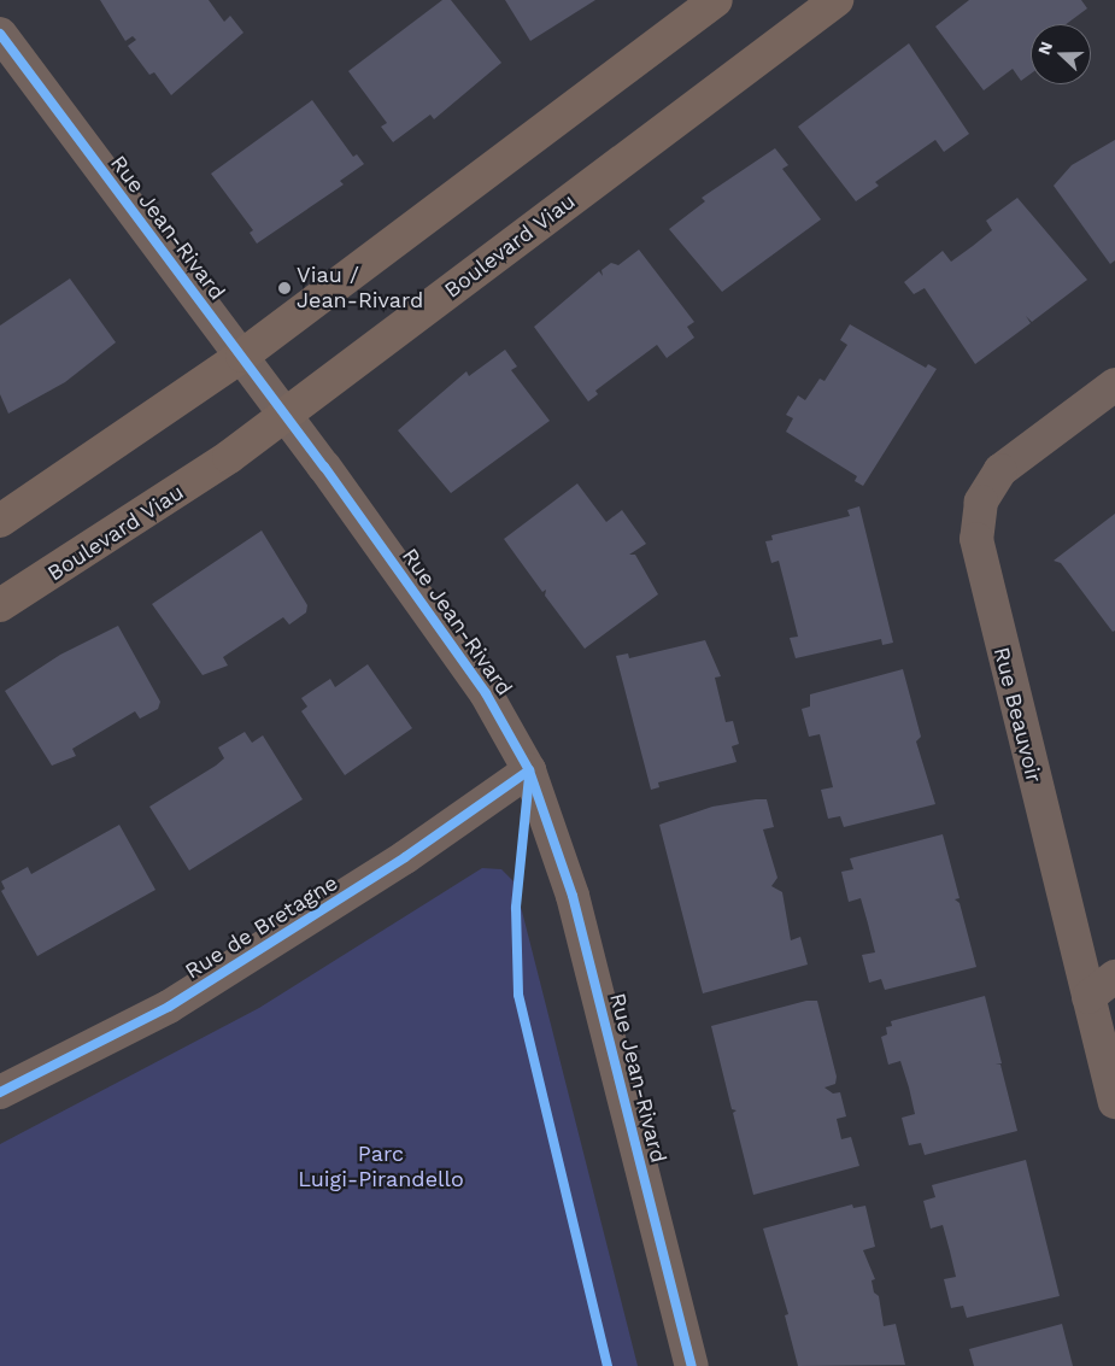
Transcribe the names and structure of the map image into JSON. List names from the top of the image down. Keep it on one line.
{"streets":{"main road":["Boulevard Viau"],"street":["Rue Jean-Rivard","Rue Beauvoir","Rue de Bretagne"]},"crossings":[["Rue Jean-Rivard","Boulevard Viau"],["Rue Jean-Rivard","Rue de Bretagne"]],"parks":["Parc Luigi-Pirandello"],"places":["Viau / Jean-Rivard"],"north":"left"}
